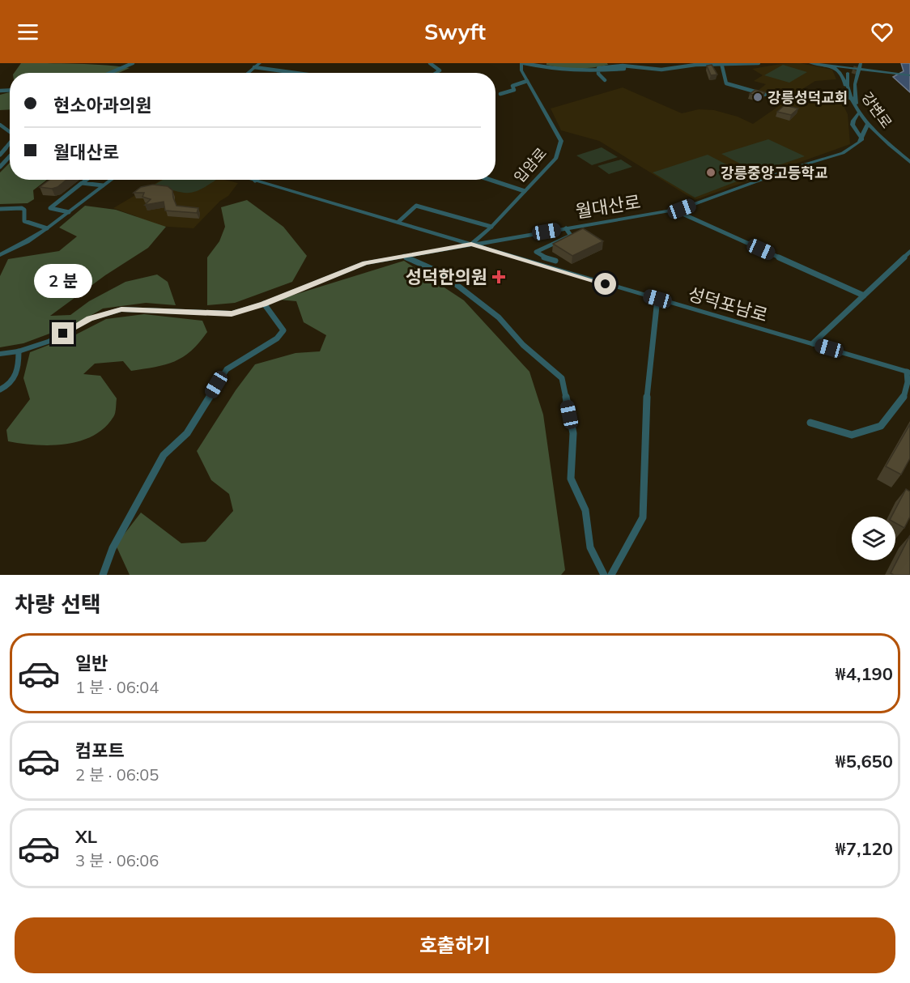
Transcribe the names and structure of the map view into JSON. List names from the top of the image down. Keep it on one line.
{"streets":{"street":["강변로","입암로","월대산로","성덕포남로"]},"crossings":[["입암로","월대산로"],["입암로","성덕포남로"],["월대산로","성덕포남로"]],"places":{"other":["강릉성덕교회","강릉중앙고등학교"],"health":["성덕한의원"]},"page":{"header":"Swyft","banner":["현소아과의원","월대산로"],"bubble":"2 분","heading":"차량 선택","list":[{"name":"일반","note":"1 분 · 06:04","value":"₩4,190"},{"name":"컴포트","note":"2 분 · 06:05","value":"₩5,650"},{"name":"XL","note":"3 분 · 06:06","value":"₩7,120"}],"buttons":"호출하기"}}
